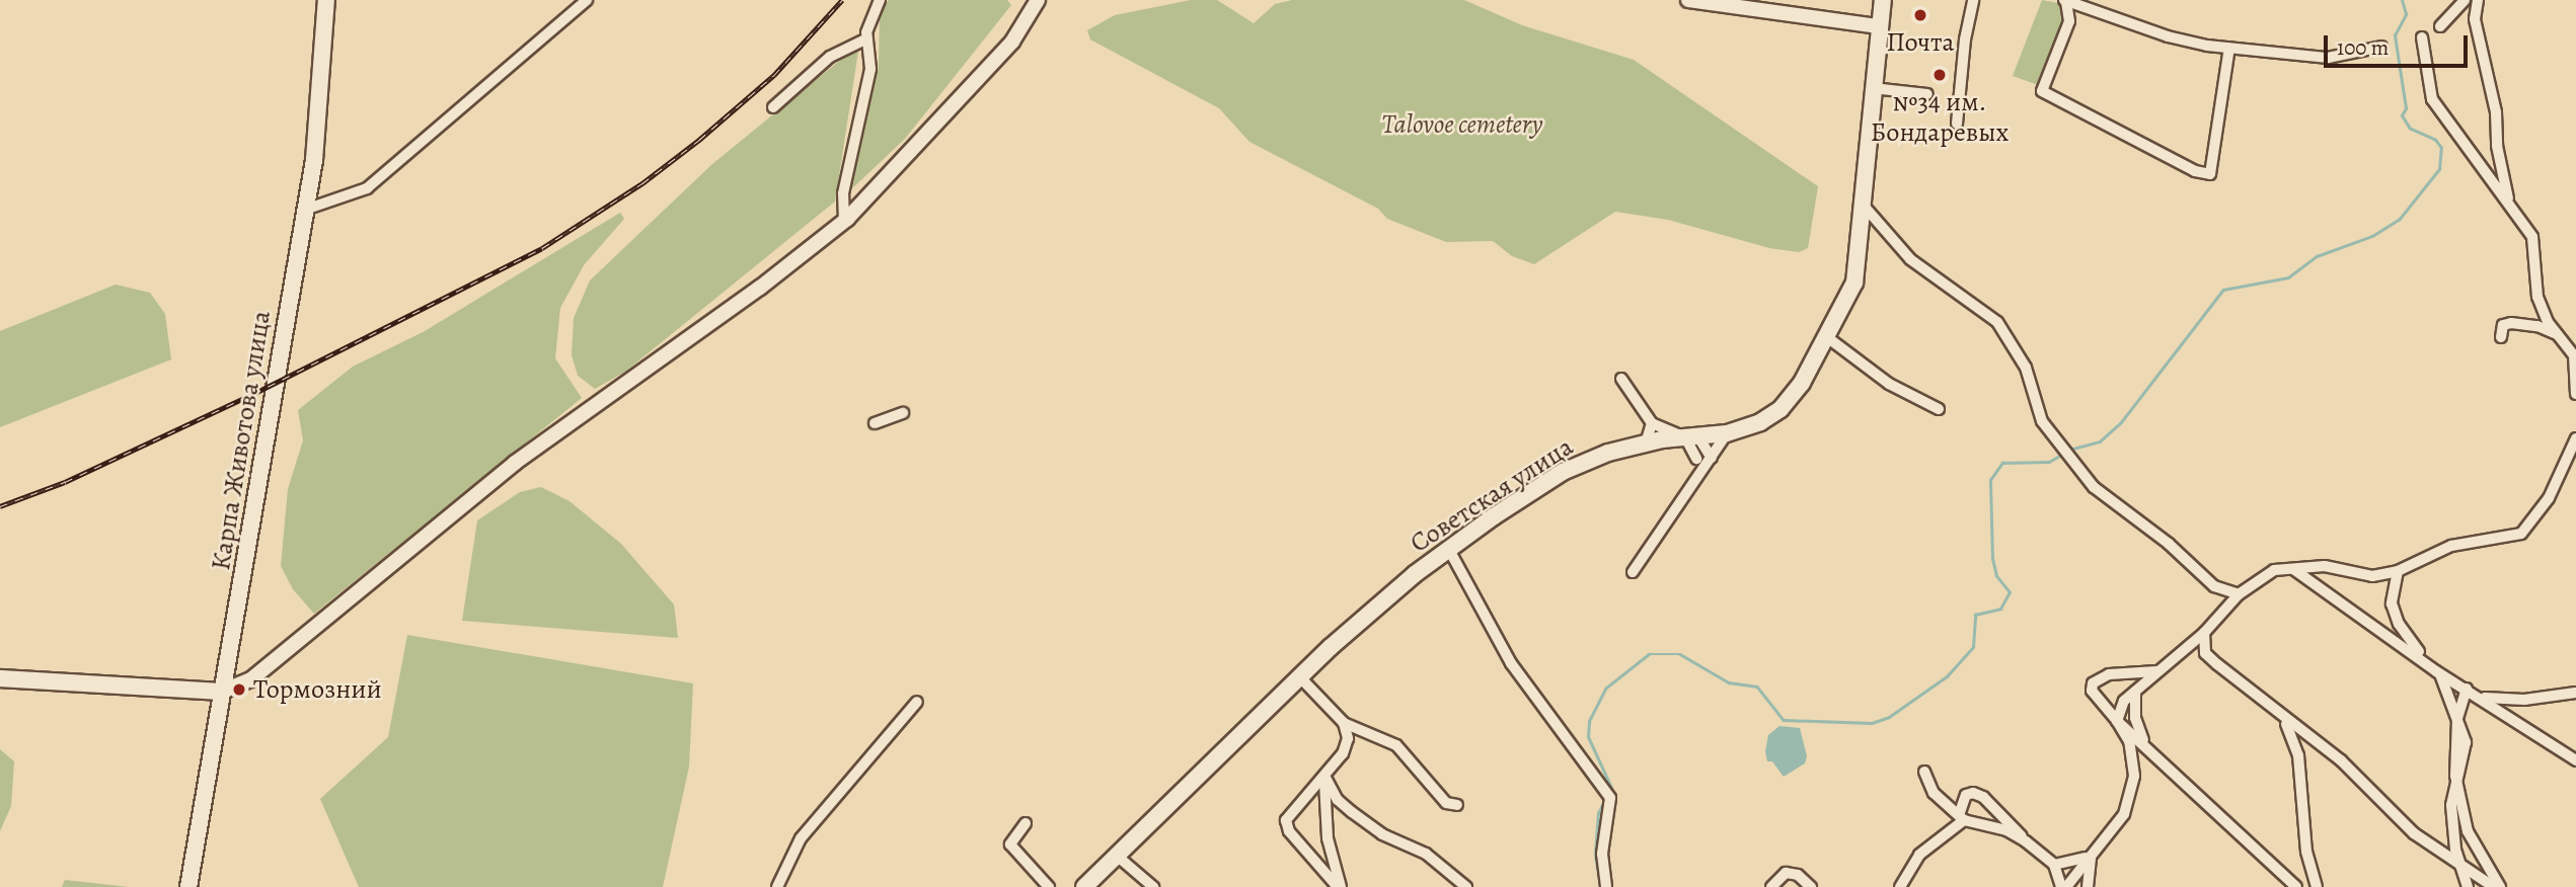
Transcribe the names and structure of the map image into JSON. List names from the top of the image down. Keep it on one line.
{"streets":{"main road":["Карпа Животова улица","Советская улица"]},"parks":["Talovoe cemetery"],"places":["Почта","№34 им. Бондаревых","Тормозний"],"scale_bar":"100 m"}
